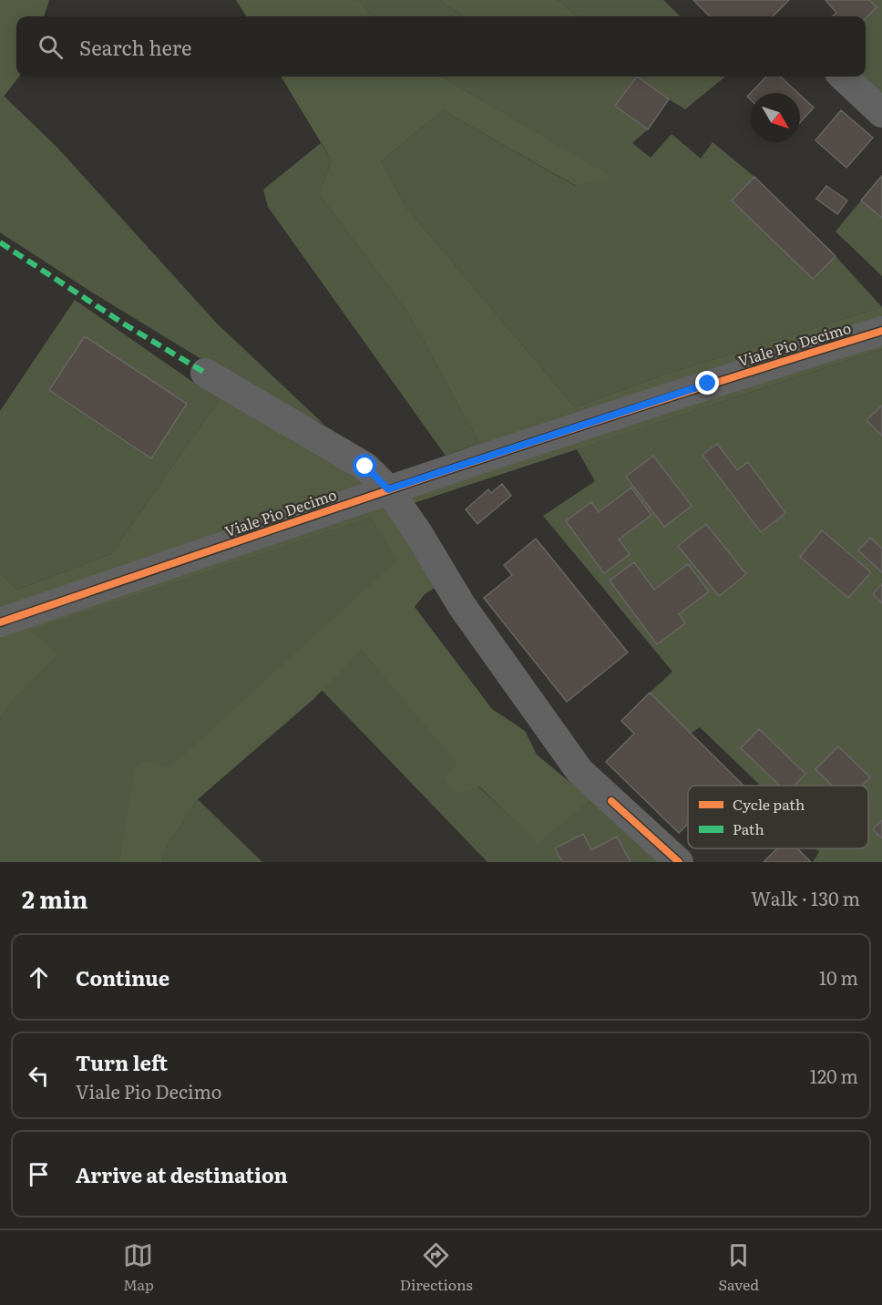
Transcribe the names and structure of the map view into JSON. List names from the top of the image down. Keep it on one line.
{"streets":{"street":["Viale Pio Decimo"]},"legend":["Cycle path","Path"],"north":"bottom right","page":{"search":"Search here","heading":["2 min","Walk · 130 m"],"list":[["Continue","10 m"],["Turn left","Viale Pio Decimo","120 m"],"Arrive at destination"],"nav":["Map","Directions","Saved"]}}
